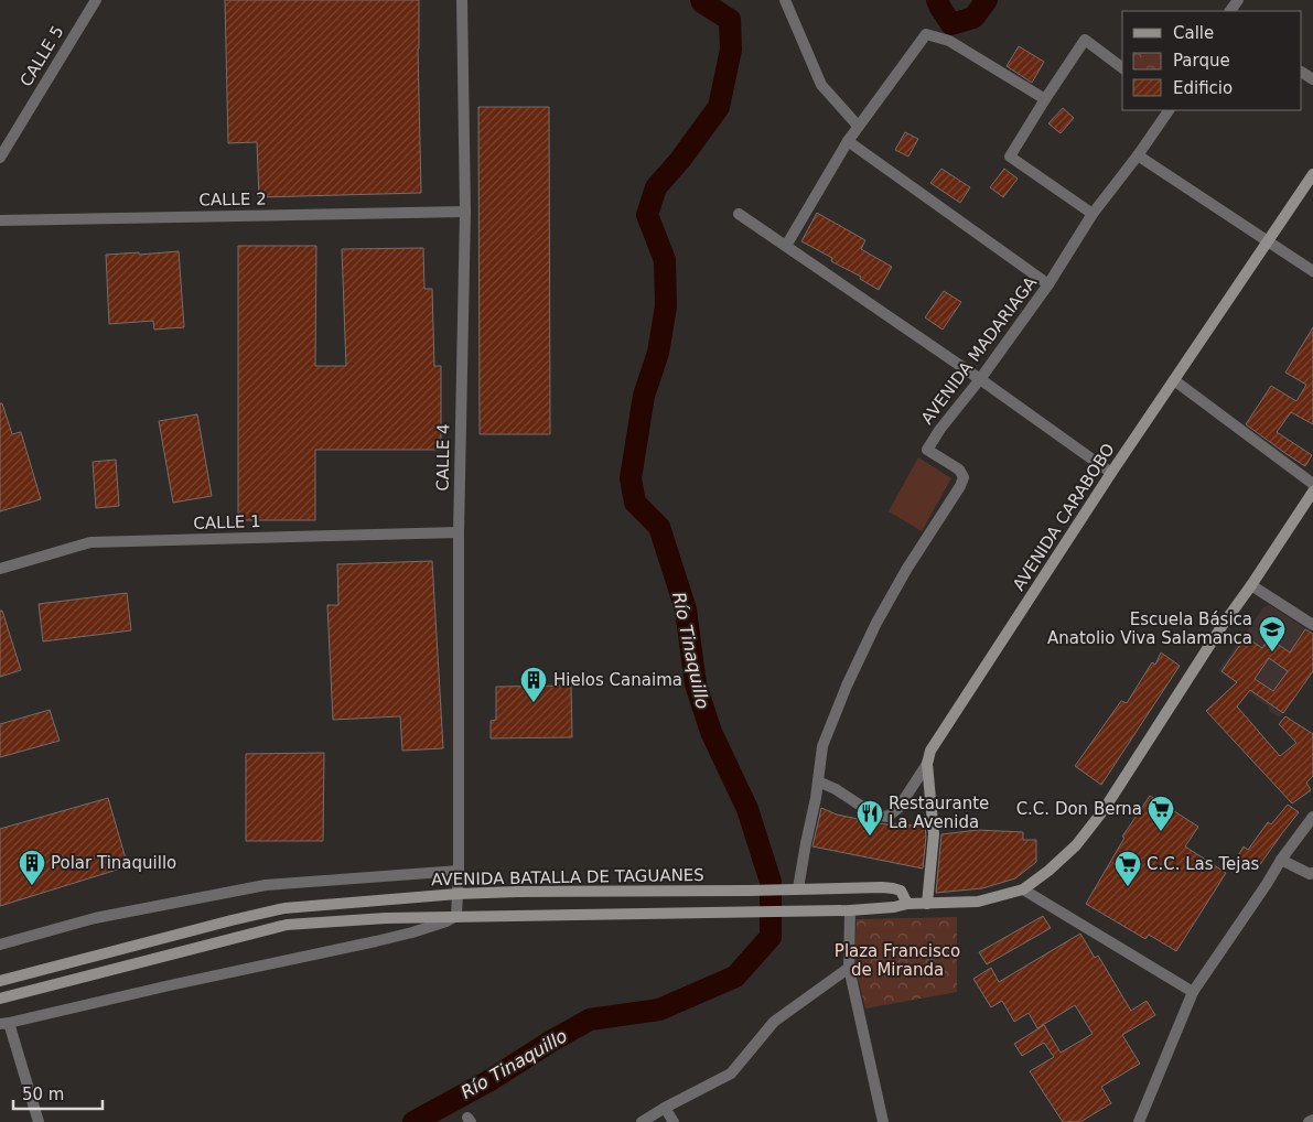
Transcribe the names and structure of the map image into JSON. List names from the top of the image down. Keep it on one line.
{"streets":{"street":["CALLE 5","CALLE 2","AVENIDA MADARIAGA","CALLE 4","AVENIDA CARABOBO","CALLE 1","AVENIDA BATALLA DE TAGUANES"]},"crossings":[["CALLE 2","CALLE 4"],["AVENIDA MADARIAGA","AVENIDA BATALLA DE TAGUANES"],["CALLE 4","CALLE 1"],["CALLE 4","AVENIDA BATALLA DE TAGUANES"]],"water":["Río Tinaquillo"],"parks":["Plaza Francisco de Miranda"],"places":{"school or university":["Escuela Básica Anatolio Viva Salamanca"],"building":["Hielos Canaima","Polar Tinaquillo"],"supermarket":["C.C. Don Berna","C.C. Las Tejas"],"restaurant":["Restaurante La Avenida"]},"legend":["Calle","Parque","Edificio"],"scale_bar":"50 m"}
